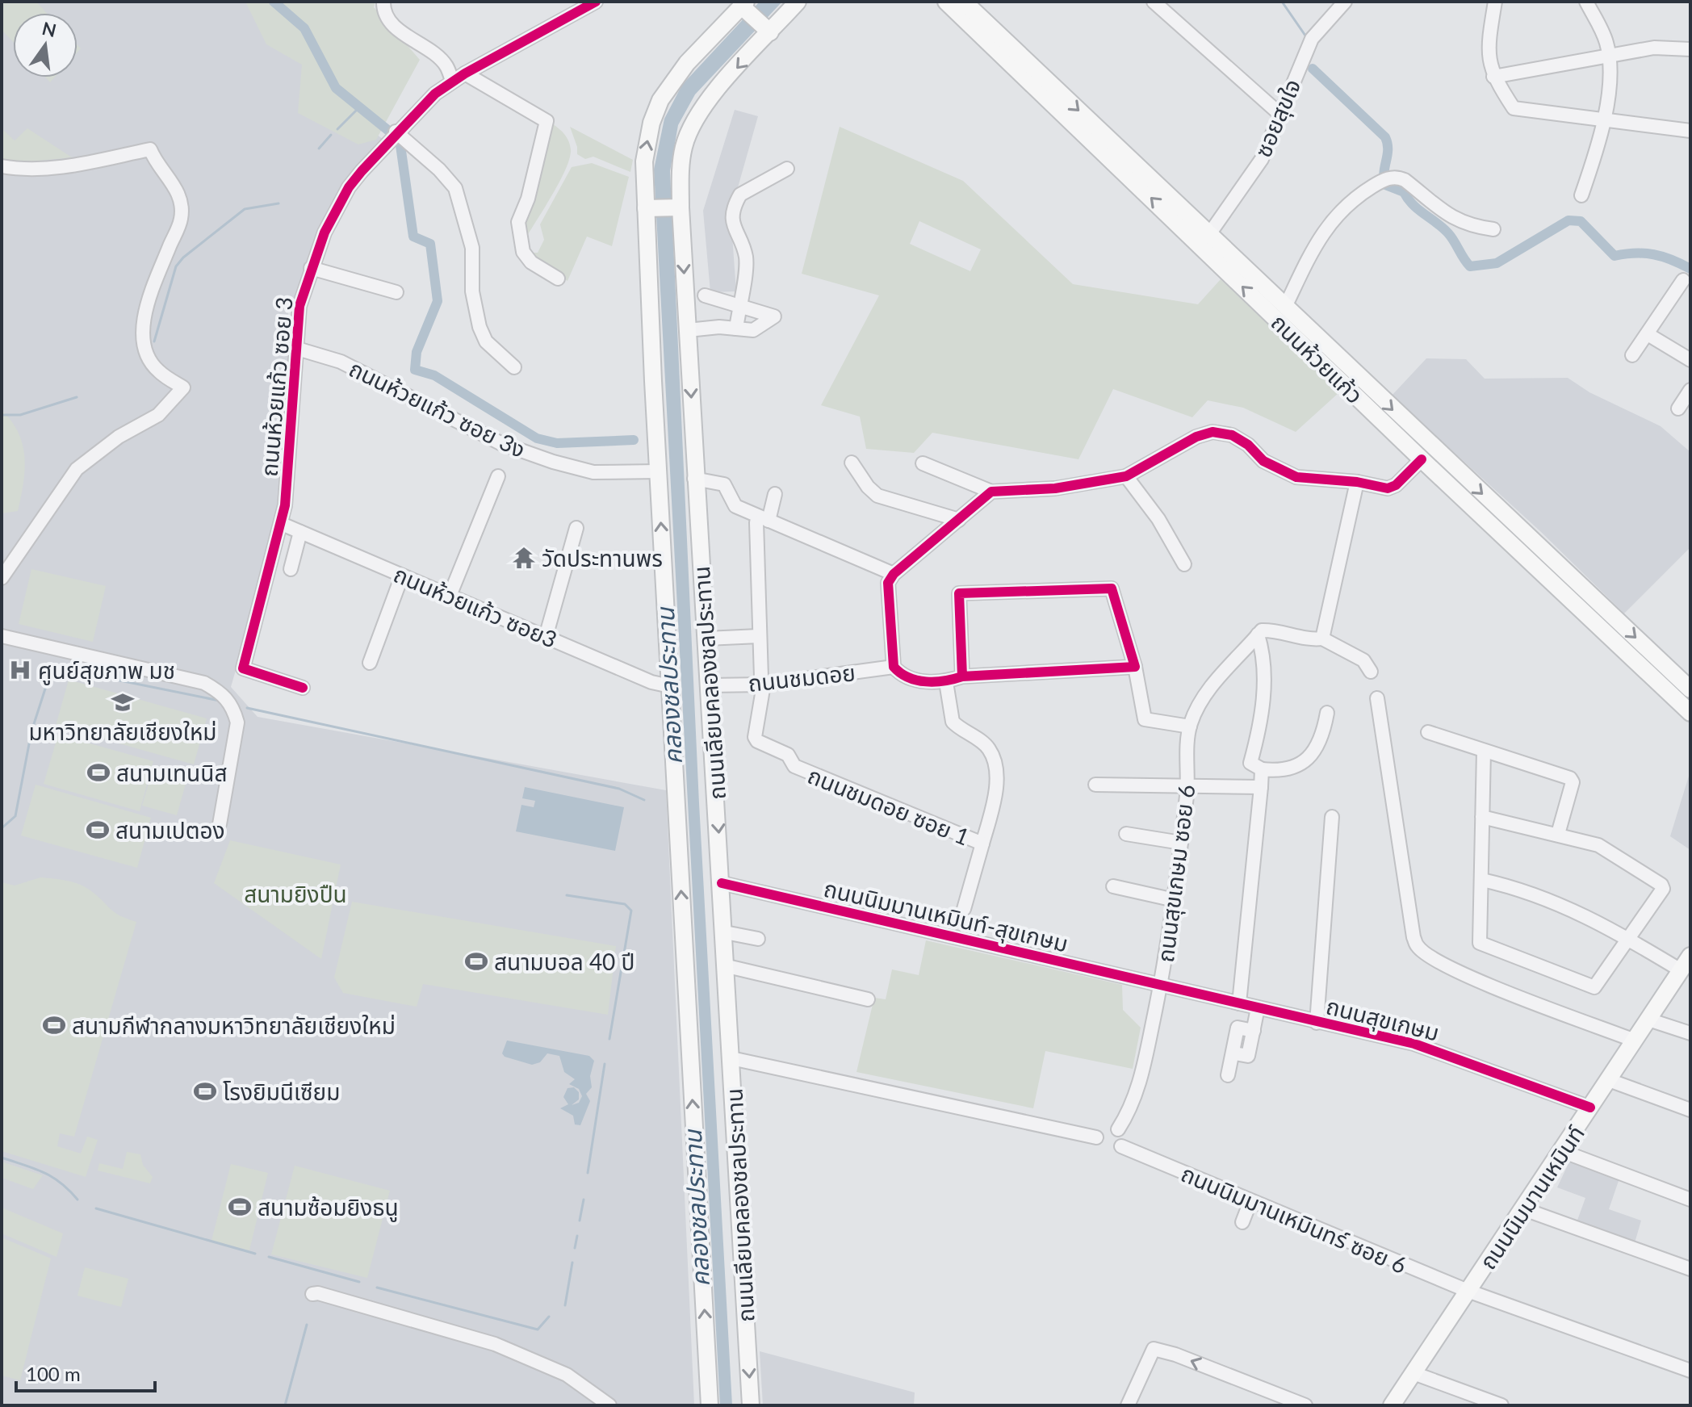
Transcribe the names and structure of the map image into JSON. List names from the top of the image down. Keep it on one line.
{"streets":{"main road":["ถนนห้วยแก้ว","ถนนเลียบคลองชลประทาน","ถนนนิมมานเหมินท์"],"street":["ซอยสุขใจ","ถนนห้วยแก้ว ซอย 3","ถนนห้วยแก้ว ซอย 3ง","ถนนห้วยแก้ว ซอย3","ถนนชมดอย","ถนนชมดอย ซอย 1","ถนนสุขเกษม ซอย 6","ถนนนิมมานเหมินท์-สุขเกษม","ถนนสุขเกษม","ถนนนิมมานเหมินทร์ ซอย 6"]},"crossings":[["ซอยสุขใจ","ถนนห้วยแก้ว"],["ถนนห้วยแก้ว ซอย 3","ถนนห้วยแก้ว ซอย 3ง"],["ถนนห้วยแก้ว ซอย 3","ถนนห้วยแก้ว ซอย3"],["ถนนห้วยแก้ว ซอย 3ง","ถนนเลียบคลองชลประทาน"],["ถนนห้วยแก้ว ซอย3","ถนนเลียบคลองชลประทาน"],["ถนนชมดอย","ถนนเลียบคลองชลประทาน"],["ถนนชมดอย","ถนนชมดอย ซอย 1"],["ถนนเลียบคลองชลประทาน","ถนนนิมมานเหมินท์-สุขเกษม"],["ถนนสุขเกษม ซอย 6","ถนนนิมมานเหมินท์-สุขเกษม"],["ถนนสุขเกษม ซอย 6","ถนนสุขเกษม"],["ถนนนิมมานเหมินท์-สุขเกษม","ถนนสุขเกษม"],["ถนนสุขเกษม","ถนนนิมมานเหมินท์"],["ถนนนิมมานเหมินท์","ถนนนิมมานเหมินทร์ ซอย 6"]],"water":["คลองชลประทาน"],"parks":["สนามยิงปืน"],"places":{"temple":["วัดประทานพร"],"hospital":["ศูนย์สุขภาพ มช"],"school or university":["มหาวิทยาลัยเชียงใหม่"],"sports":["สนามเทนนิส","สนามเปตอง","สนามบอล 40 ปี","สนามกีฬากลางมหาวิทยาลัยเชียงใหม่","โรงยิมนีเซียม","สนามซ้อมยิงธนู"]},"scale_bar":"100 m","north":"top"}
